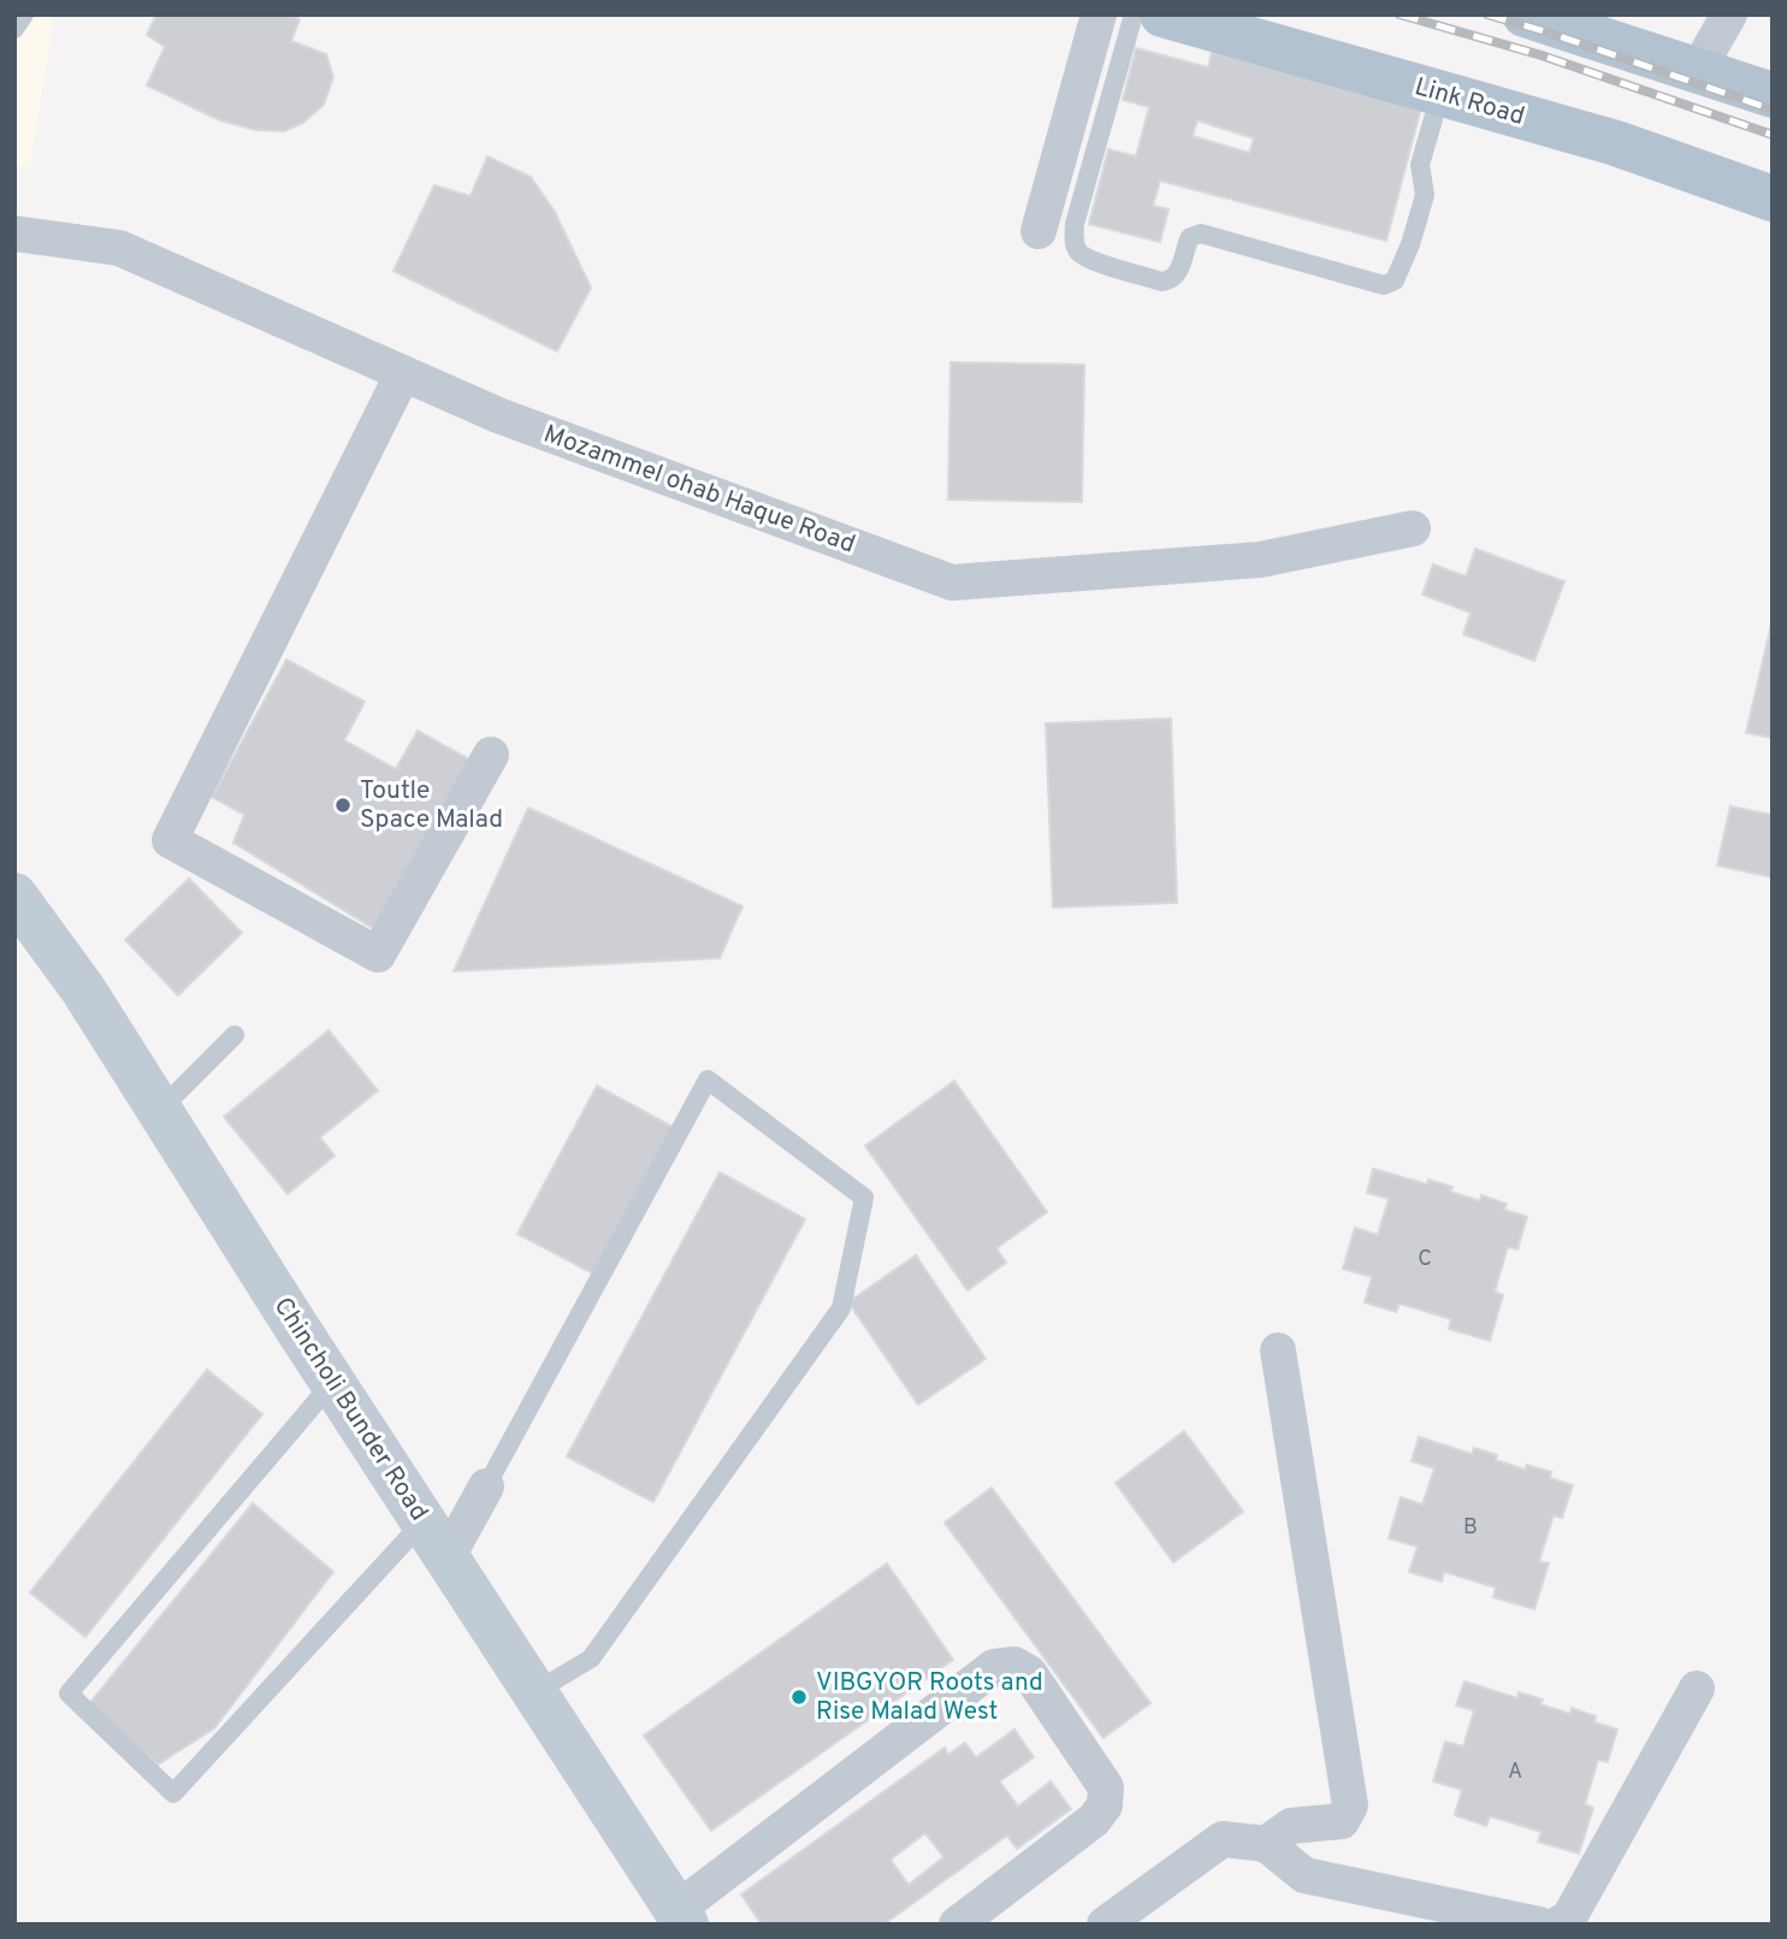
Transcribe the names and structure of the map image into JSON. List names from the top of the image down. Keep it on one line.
{"streets":{"main road":["Link Road"],"street":["Mozammel ohab Haque Road","Chincholi Bunder Road"]},"places":["Toutle Space Malad","VIBGYOR Roots and Rise Malad West"],"house_numbers":["C","B","A"]}
